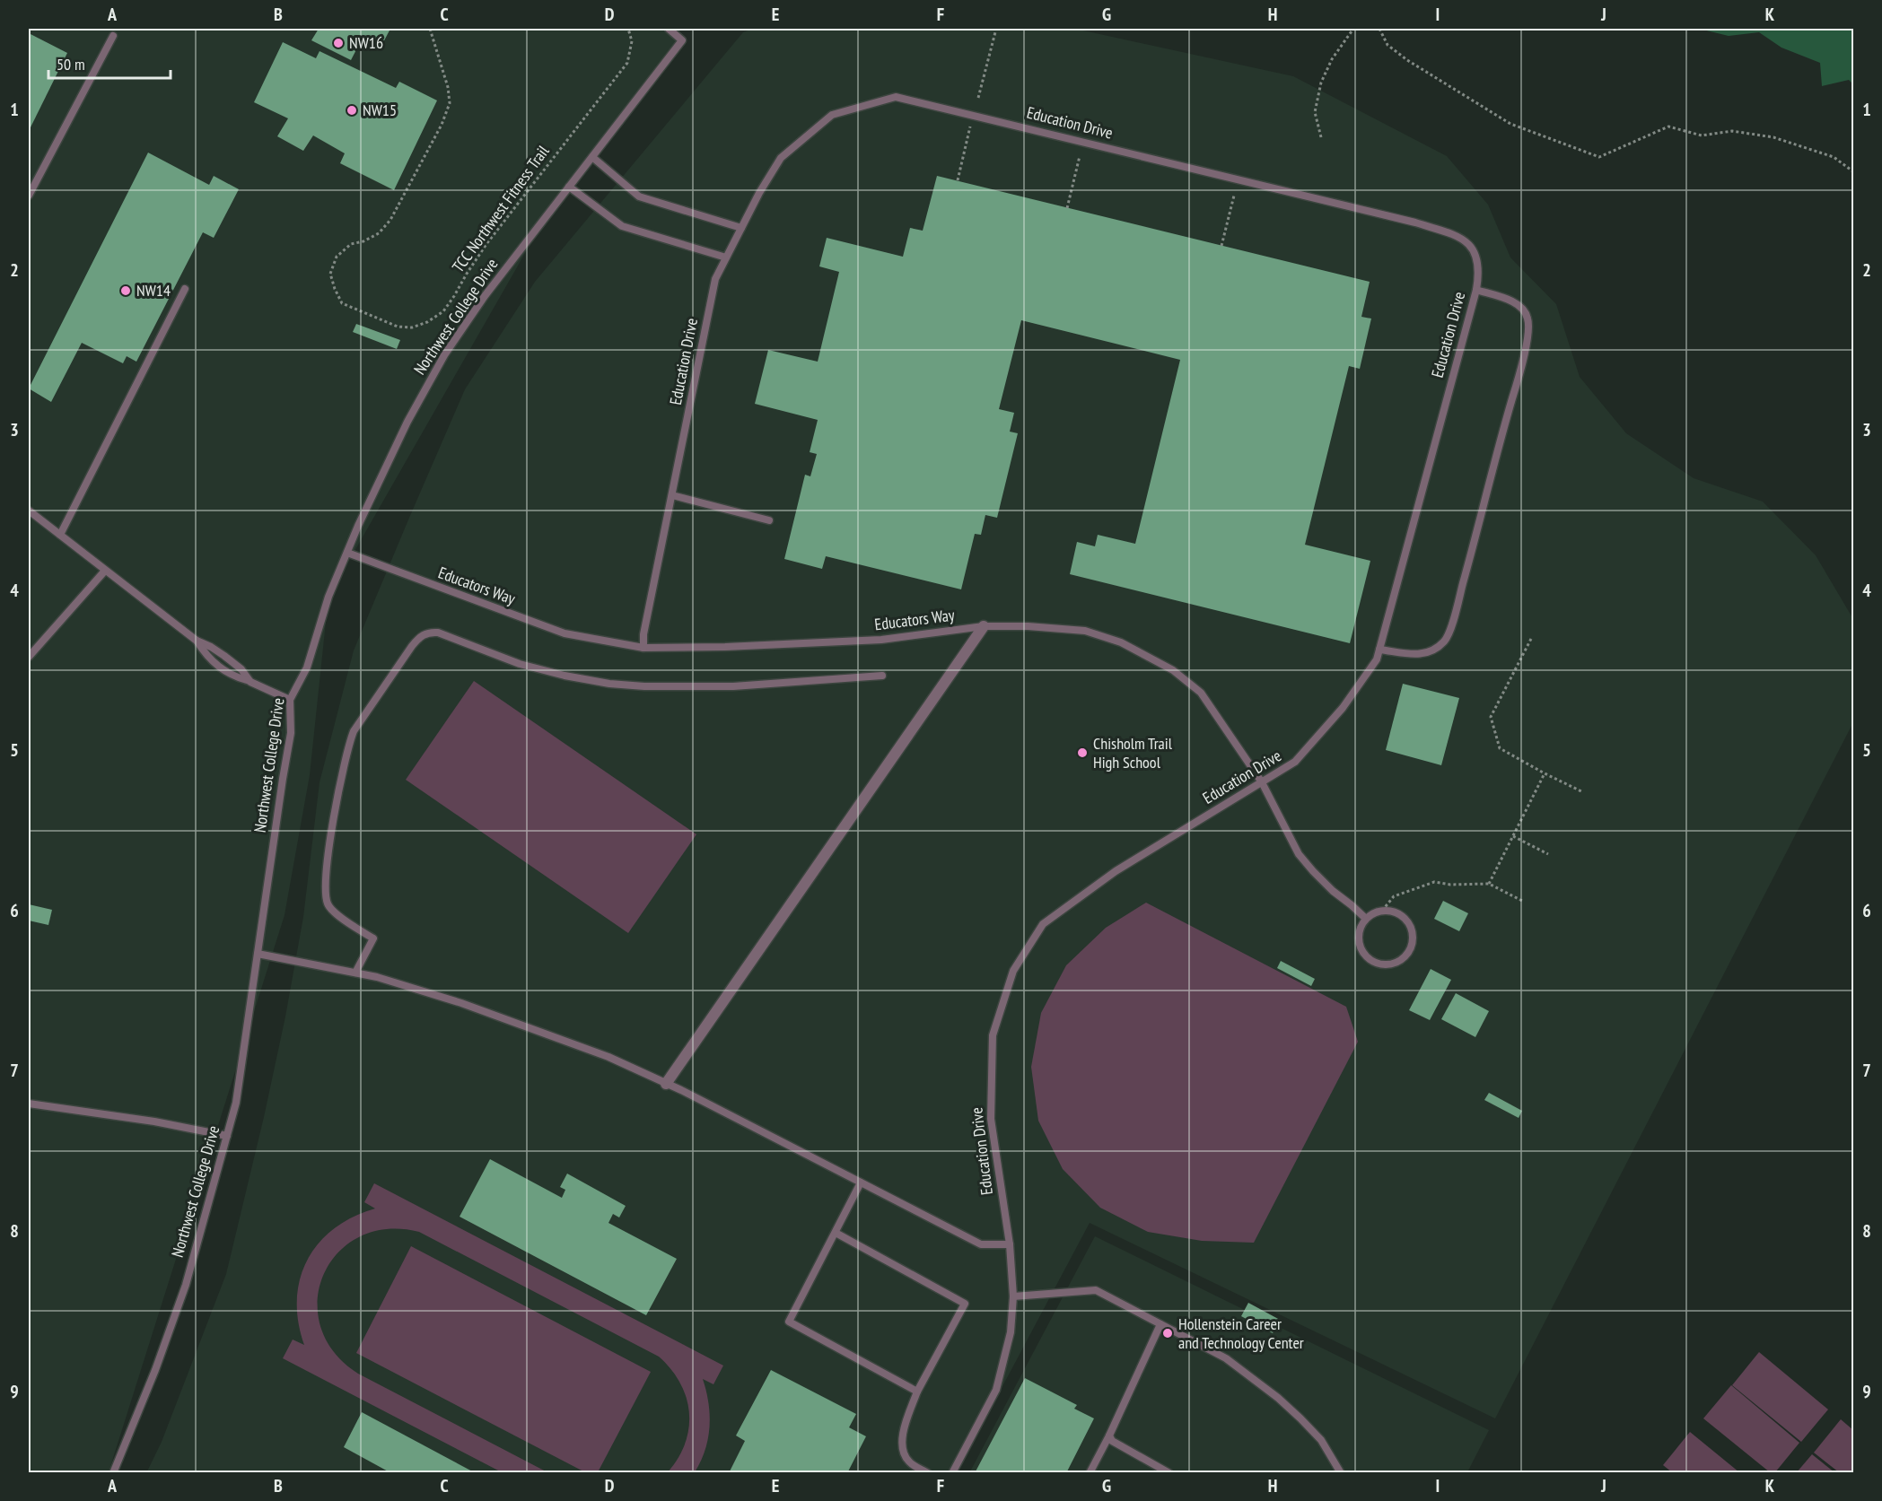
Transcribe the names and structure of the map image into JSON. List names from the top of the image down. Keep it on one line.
{"streets":{"lane":["Education Drive","Northwest College Drive","Educators Way"],"path":["TCC Northwest Fitness Trail"]},"crossings":[["Education Drive","Educators Way"],["Northwest College Drive","Educators Way"]],"places":["NW16","NW15","NW14","Chisholm Trail High School","Hollenstein Career and Technology Center"],"scale_bar":"50 m","grid":{"columns":["A","B","C","D","E","F","G","H","I","J","K"],"rows":["1","2","3","4","5","6","7","8","9"]}}
